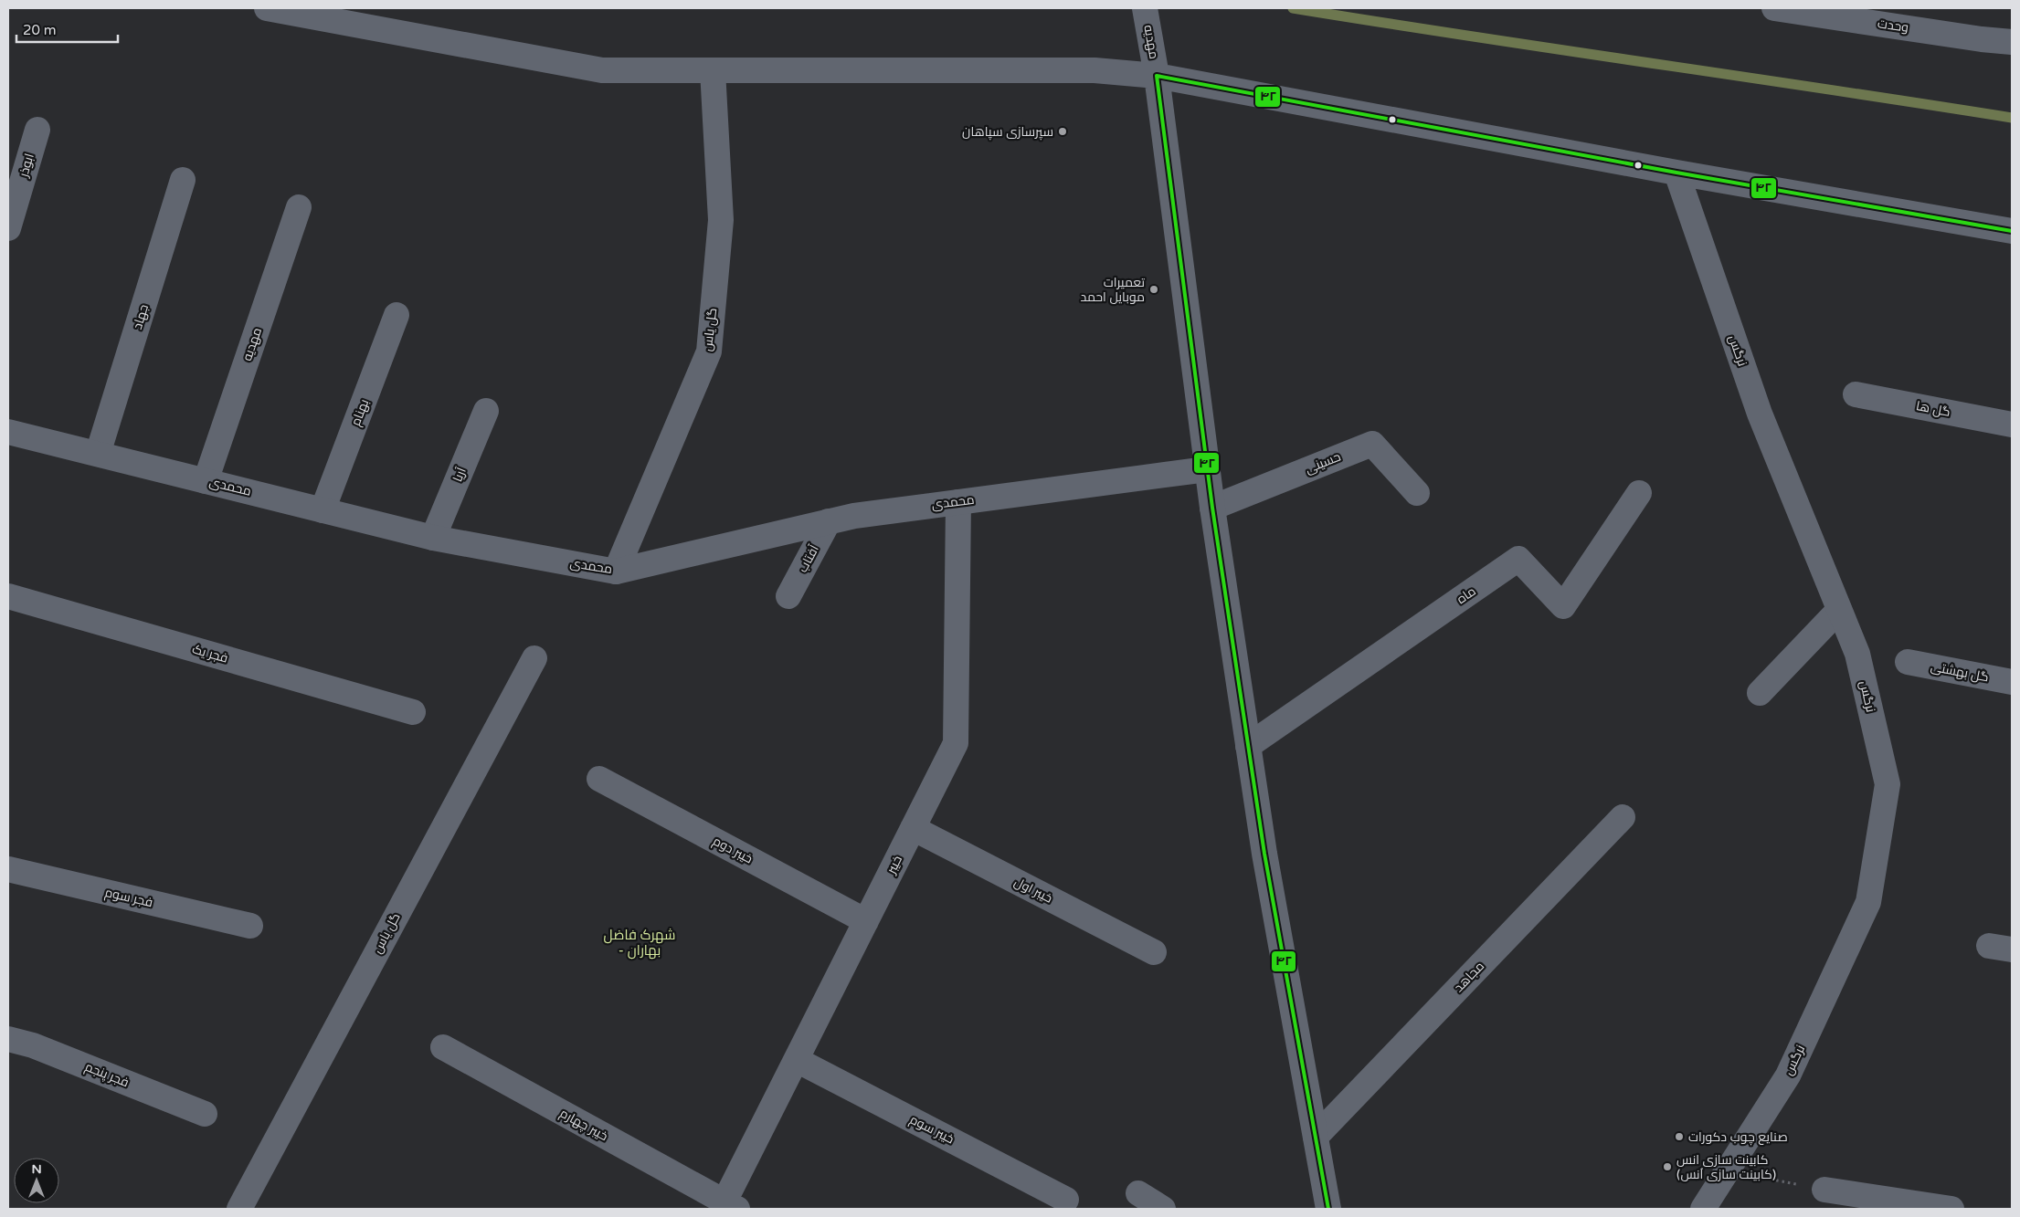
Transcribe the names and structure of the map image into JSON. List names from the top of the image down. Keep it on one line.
{"streets":{"street":["وحدت","مهدیه","ابوذر","جهاد","گل یاس","نرگس","گل ها","بهنام","حسینی","آریا","محمدی","آفتاب","ماه","فجر یک","گل بهشتی","خیبر دوم","خیبر","خیبر اول","فجر سوم","مجاهد","فجر پنجم","خیبر چهارم","خیبر سوم"]},"crossings":[["مهدیه","حسینی"],["مهدیه","محمدی"],["مهدیه","ماه"],["مهدیه","مجاهد"],["جهاد","محمدی"],["گل یاس","محمدی"],["بهنام","محمدی"],["آریا","محمدی"],["محمدی","آفتاب"],["محمدی","خیبر"],["خیبر دوم","خیبر"],["خیبر","خیبر اول"],["خیبر","خیبر چهارم"],["خیبر","خیبر سوم"]],"districts":["شهرک فاضل - بهاران"],"places":["سپرسازی سپاهان","تعمیرات موبایل احمد","صنایع چوب دکورات","کابینت سازی انس (کابینت سازی اُنس)"],"lines":["transit line ۴۲"],"scale_bar":"20 m","north":"top"}
